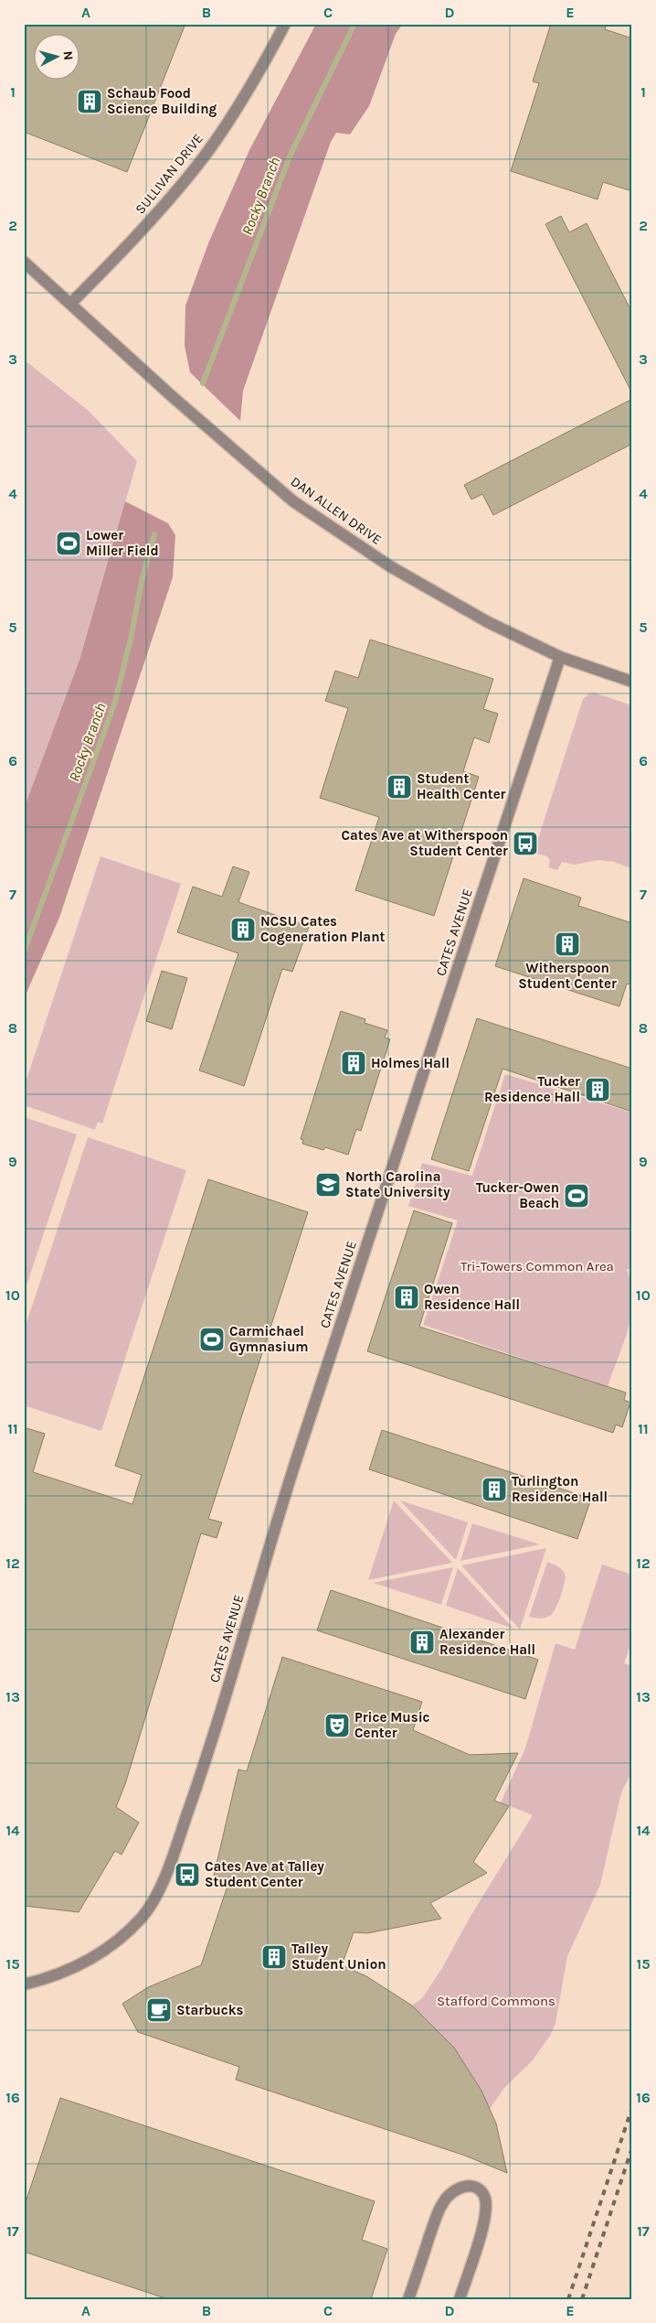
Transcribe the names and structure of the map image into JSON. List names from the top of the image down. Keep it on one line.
{"streets":{"street":["SULLIVAN DRIVE","DAN ALLEN DRIVE","CATES AVENUE"]},"crossings":[["SULLIVAN DRIVE","DAN ALLEN DRIVE"],["DAN ALLEN DRIVE","CATES AVENUE"]],"water":["Rocky Branch"],"parks":["Tri-Towers Common Area","Stafford Commons"],"places":{"building":["Schaub Food Science Building","Student Health Center","NCSU Cates Cogeneration Plant","Witherspoon Student Center","Holmes Hall","Tucker Residence Hall","Owen Residence Hall","Turlington Residence Hall","Alexander Residence Hall","Talley Student Union"],"sports":["Lower Miller Field","Tucker-Owen Beach","Carmichael Gymnasium"],"bus stop":["Cates Ave at Witherspoon Student Center","Cates Ave at Talley Student Center"],"school or university":["North Carolina State University"],"theatre":["Price Music Center"],"cafe":["Starbucks"]},"north":"right","grid":{"columns":["A","B","C","D","E"],"rows":["1","2","3","4","5","6","7","8","9","10","11","12","13","14","15","16","17"]}}
